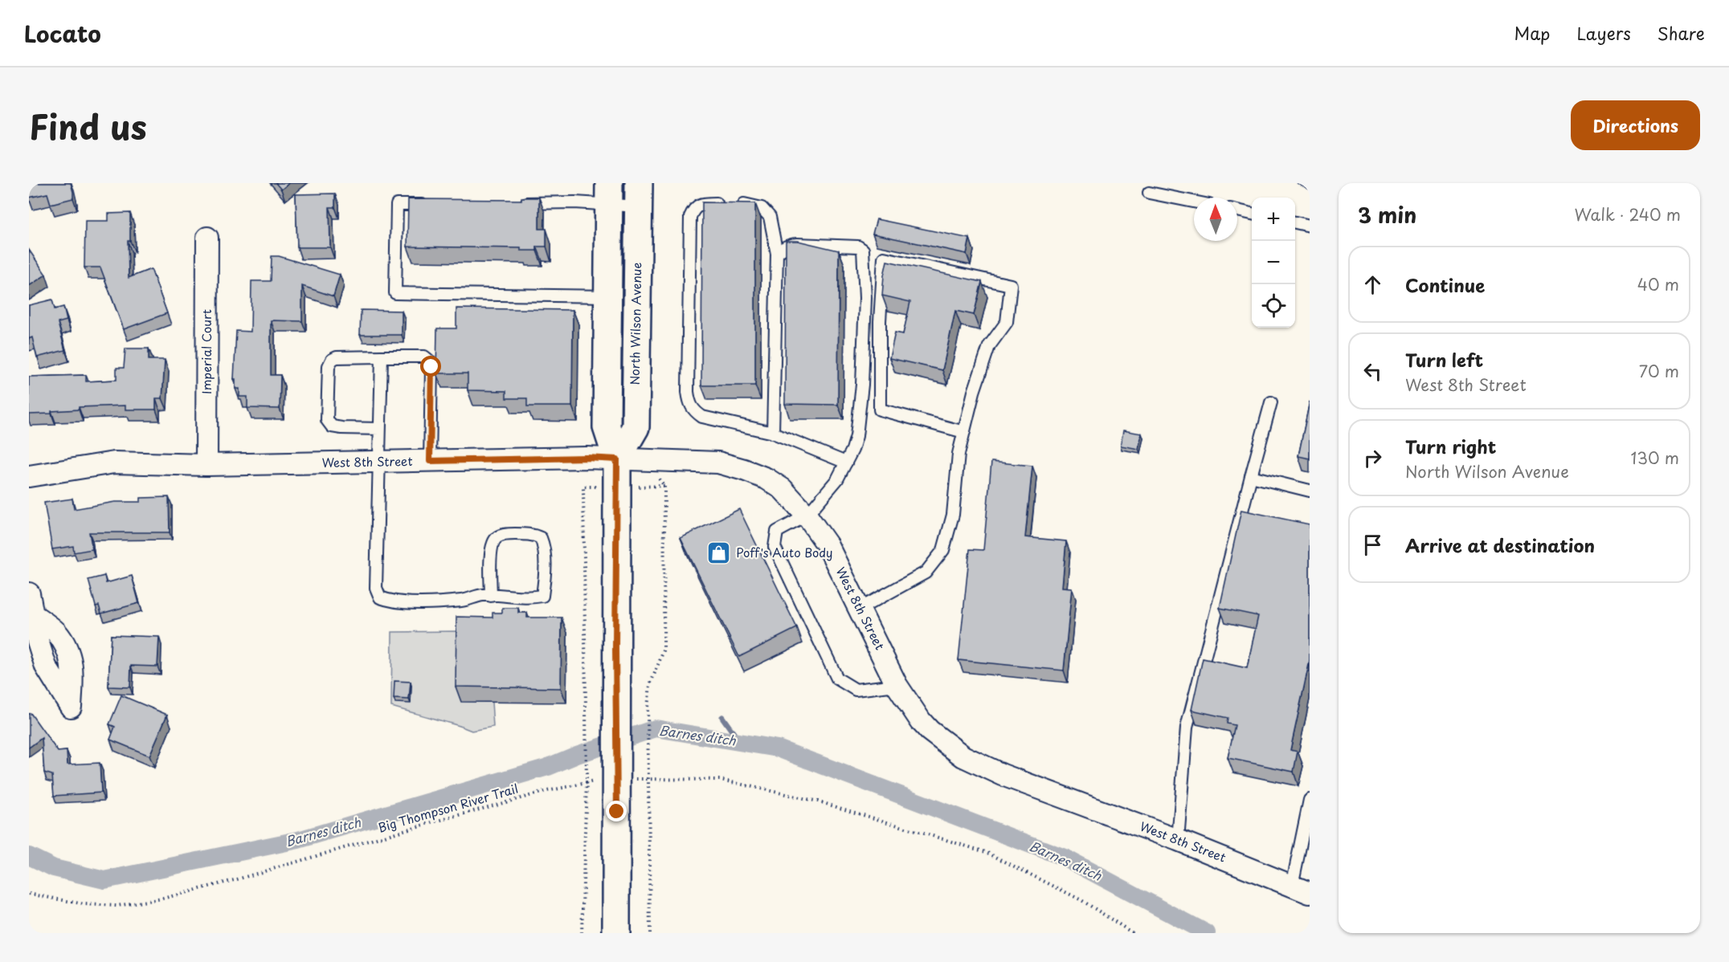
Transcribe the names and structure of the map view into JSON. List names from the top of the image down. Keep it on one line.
{"streets":{"main road":["North Wilson Avenue"],"street":["Imperial Court","West 8th Street"],"path":["Big Thompson River Trail"]},"crossings":[["North Wilson Avenue","West 8th Street"],["Imperial Court","West 8th Street"]],"water":["Barnes ditch"],"places":{"shop":["Poff's Auto Body"]},"north":"top","page":{"header":"Locato","nav":["Map","Layers","Share"],"title":"Find us","buttons":"Directions","heading":["3 min","Walk · 240 m"],"map_buttons":["+","−"],"list":[["Continue","40 m"],["Turn left","West 8th Street","70 m"],["Turn right","North Wilson Avenue","130 m"],"Arrive at destination"]}}
